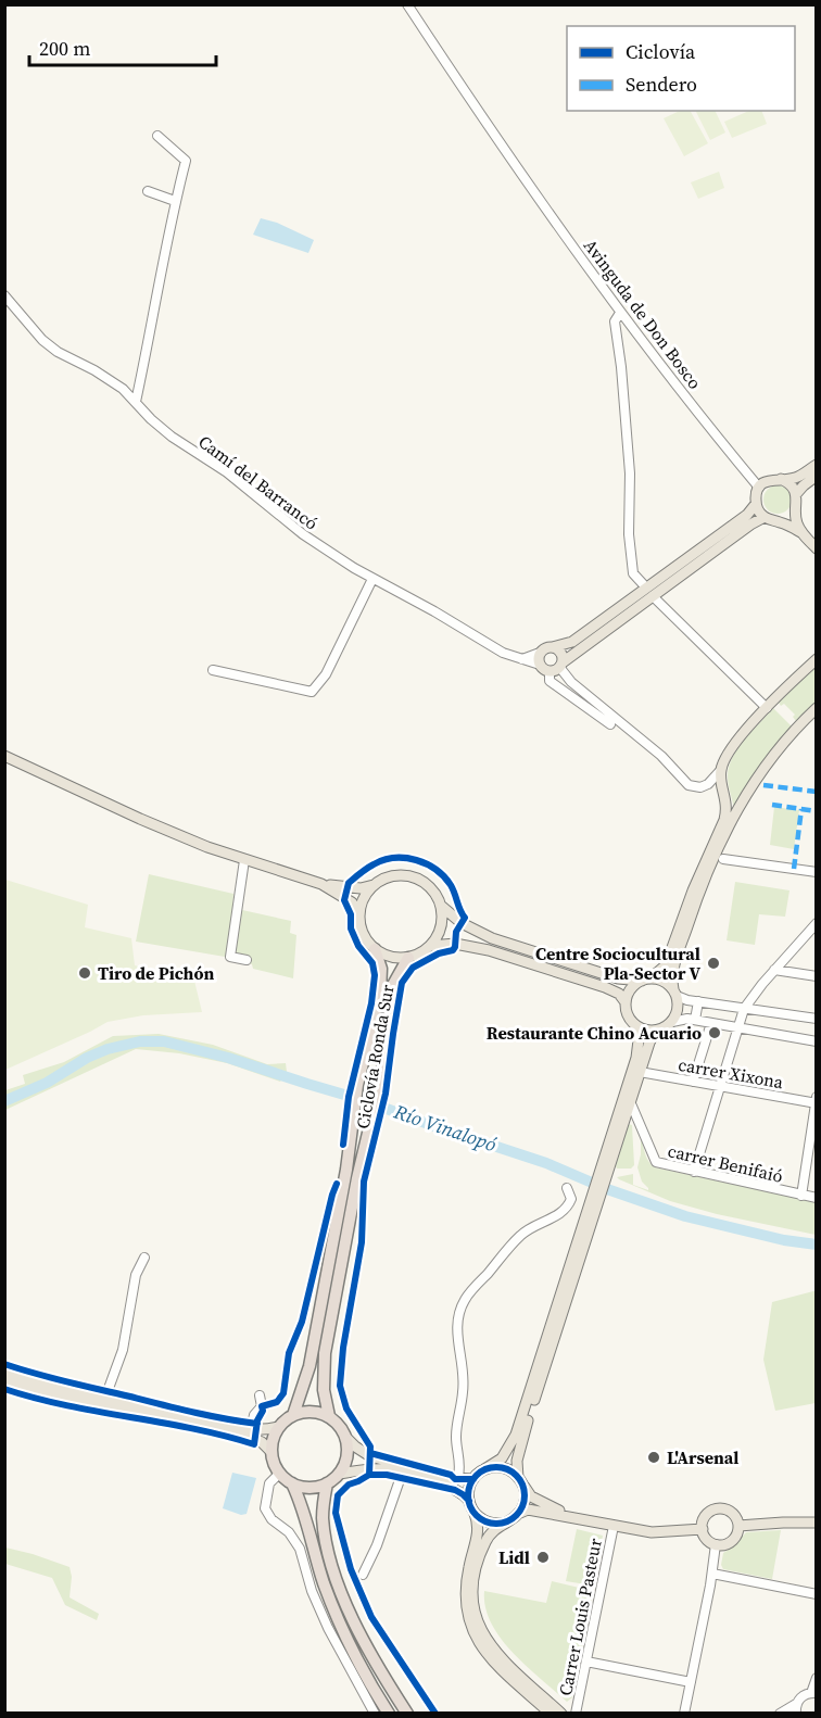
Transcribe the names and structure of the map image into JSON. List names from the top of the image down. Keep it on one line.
{"streets":{"street":["Avinguda de Don Bosco","Camí del Barrancó","carrer Xixona","carrer Benifaió","Carrer Louis Pasteur"],"cycle path":["Ciclovía Ronda Sur"]},"water":["Río Vinalopó"],"places":["Centre Sociocultural Pla-Sector V","Tiro de Pichón","Restaurante Chino Acuario","L'Arsenal","Lidl"],"legend":["Ciclovía","Sendero"],"scale_bar":"200 m"}
